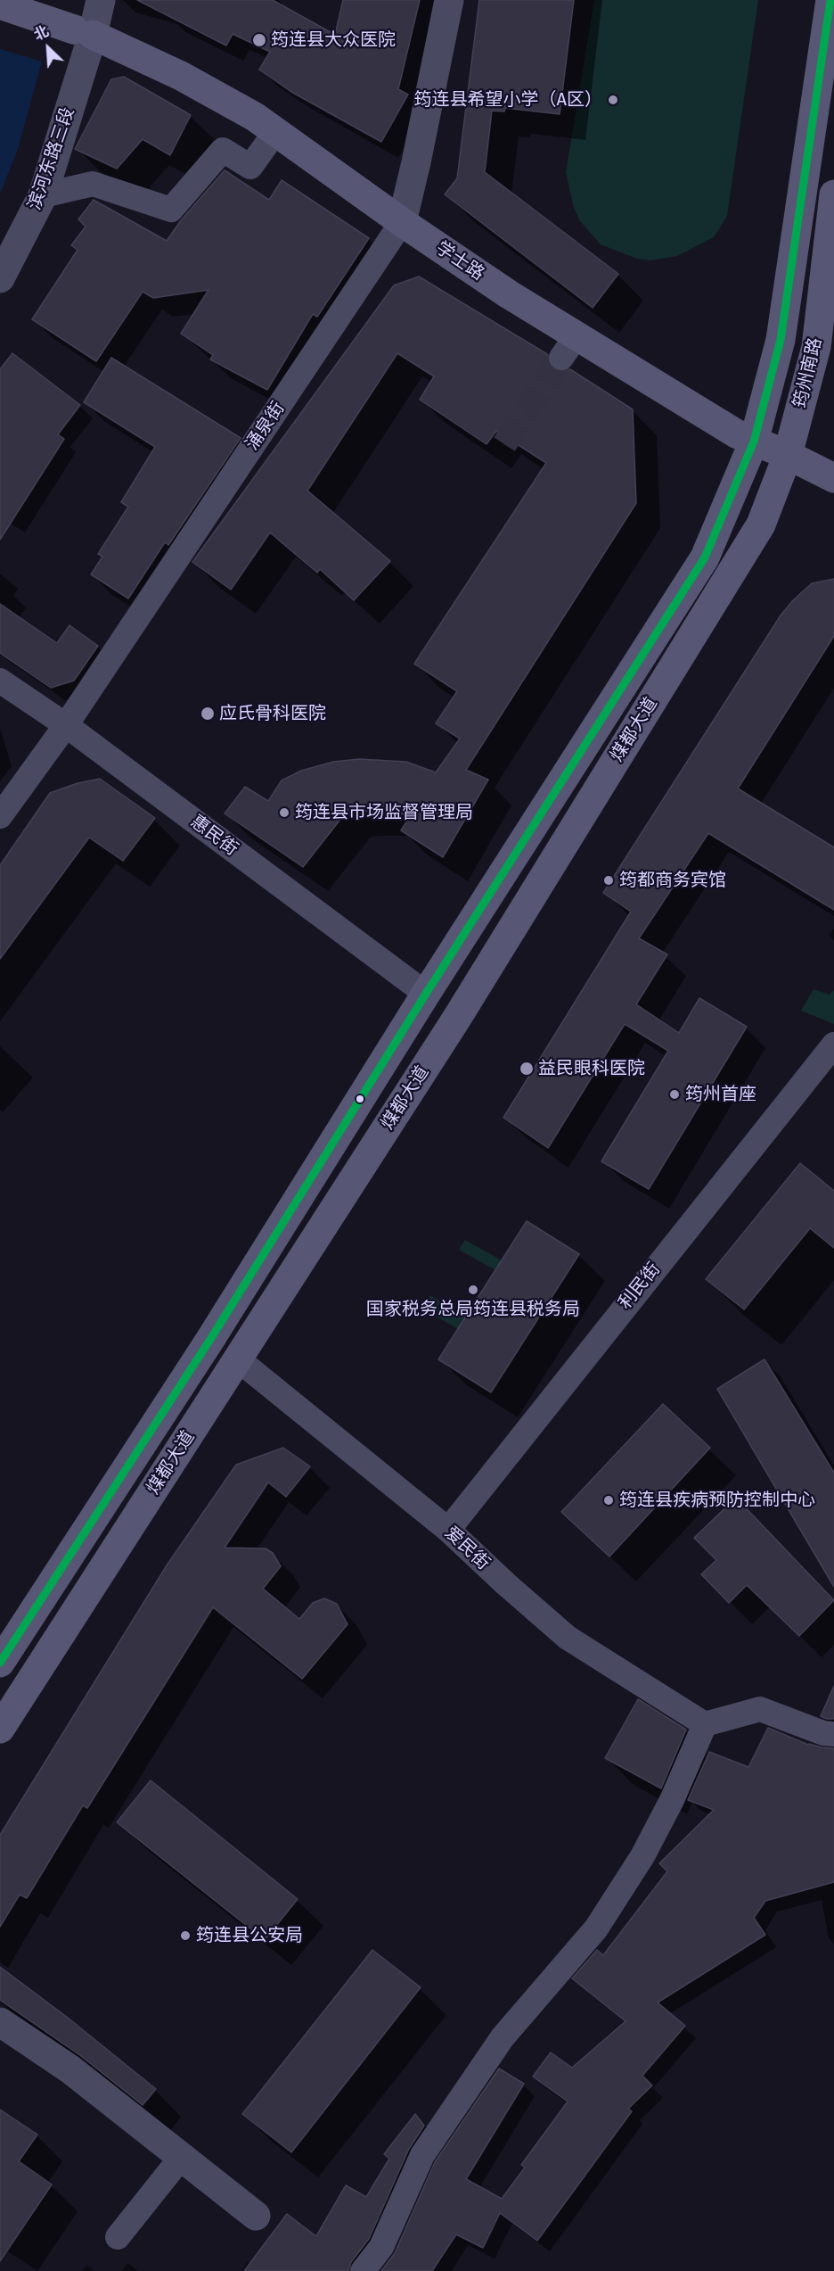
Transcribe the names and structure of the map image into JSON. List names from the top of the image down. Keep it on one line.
{"streets":{"main road":["学士路","筠州南路","煤都大道"],"street":["滨河东路三段","涌泉街","惠民街","利民街","爱民街"]},"crossings":[["滨河东路三段","学士路"],["学士路","筠州南路"],["学士路","涌泉街"],["学士路","煤都大道"],["筠州南路","煤都大道"],["涌泉街","惠民街"],["煤都大道","惠民街"],["煤都大道","爱民街"],["利民街","爱民街"]],"places":["筠连县大众医院","筠连县希望小学（A区）","应氏骨科医院","筠连县市场监督管理局","筠都商务宾馆","益民眼科医院","筠州首座","国家税务总局筠连县税务局","筠连县疾病预防控制中心","筠连县公安局"],"north":"top left"}
